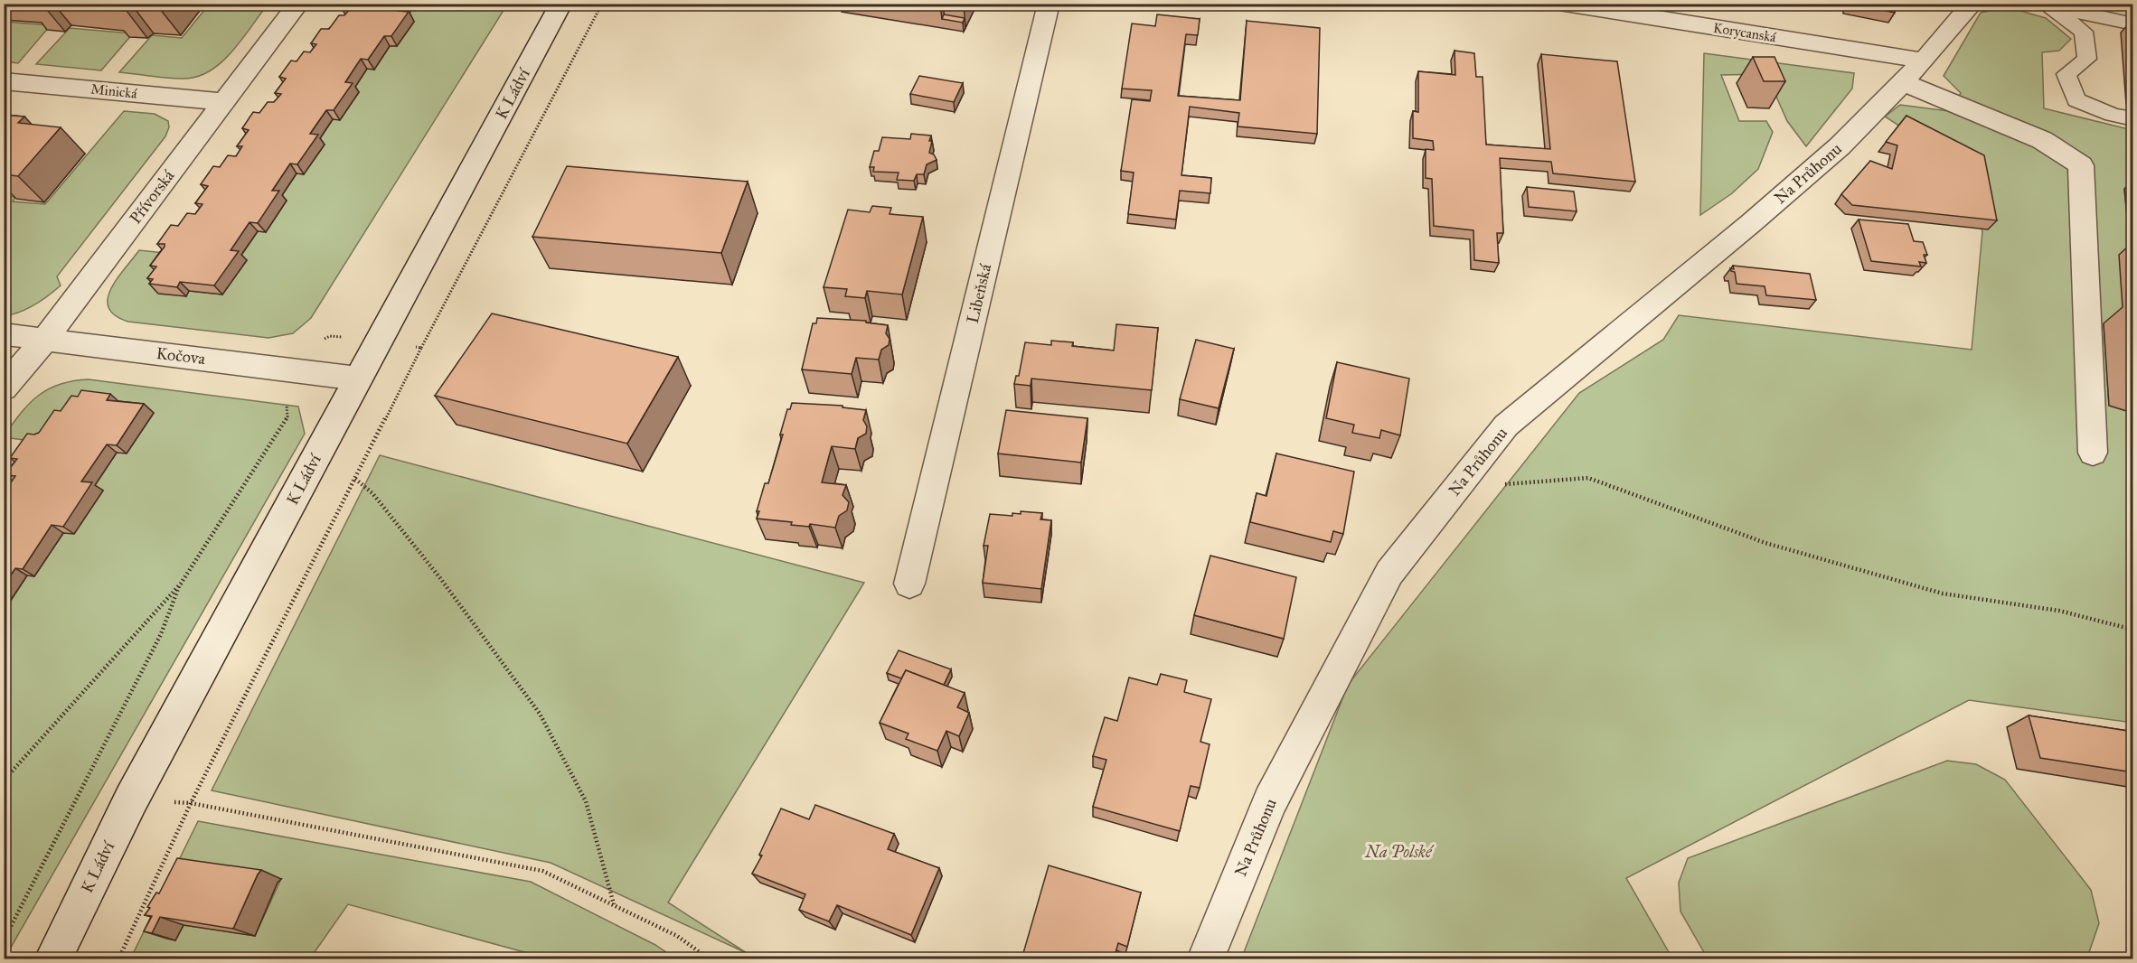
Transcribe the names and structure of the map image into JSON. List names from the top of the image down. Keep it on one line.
{"streets":{"street":["Korycanská","Minická","K Ládví","Na Průhonu","Přívorská","Libeňská","Kočova"]},"crossings":[["Korycanská","Na Průhonu"],["Minická","Přívorská"],["K Ládví","Kočova"],["Přívorská","Kočova"]],"parks":["Na Polské"]}
